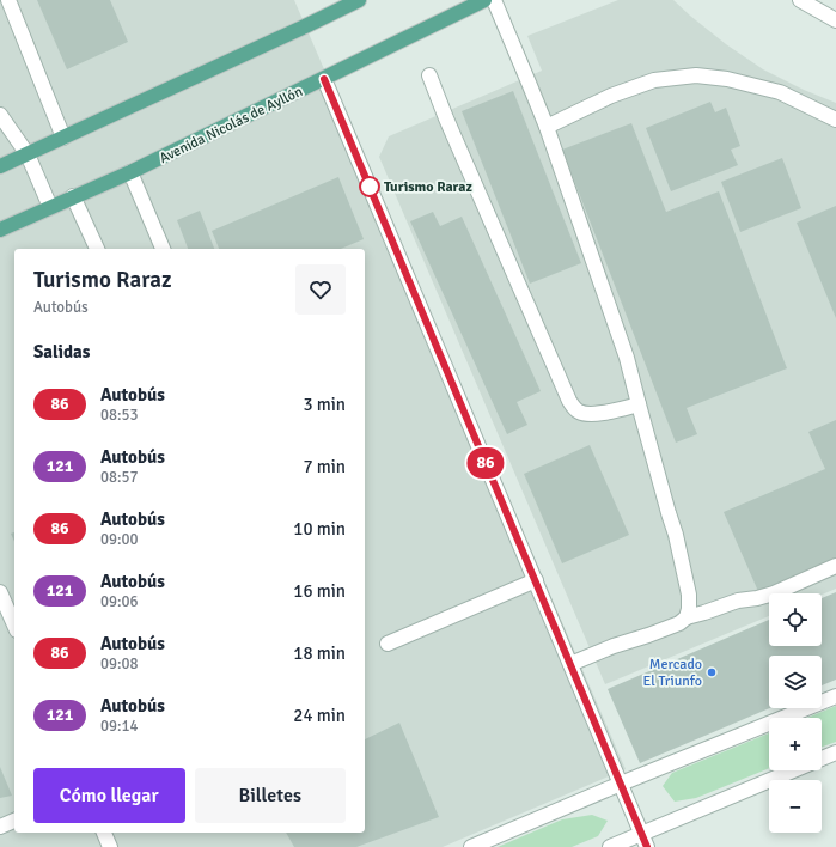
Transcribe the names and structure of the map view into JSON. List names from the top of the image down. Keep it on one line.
{"streets":{"main road":["Avenida Nicolás de Ayllón"]},"places":["Turismo Raraz","Mercado El Triunfo"],"lines":["bus line 86"],"page":{"on_map":"86","heading":[["Turismo Raraz","Autobús"],"Salidas"],"list":[{"mark":"86","name":"Autobús","note":"08:53","value":"3 min"},{"mark":"121","name":"Autobús","note":"08:57","value":"7 min"},{"mark":"86","name":"Autobús","note":"09:00","value":"10 min"},{"mark":"121","name":"Autobús","note":"09:06","value":"16 min"},{"mark":"86","name":"Autobús","note":"09:08","value":"18 min"},{"mark":"121","name":"Autobús","note":"09:14","value":"24 min"}],"map_buttons":["+","−"],"buttons":["Cómo llegar","Billetes"]}}
